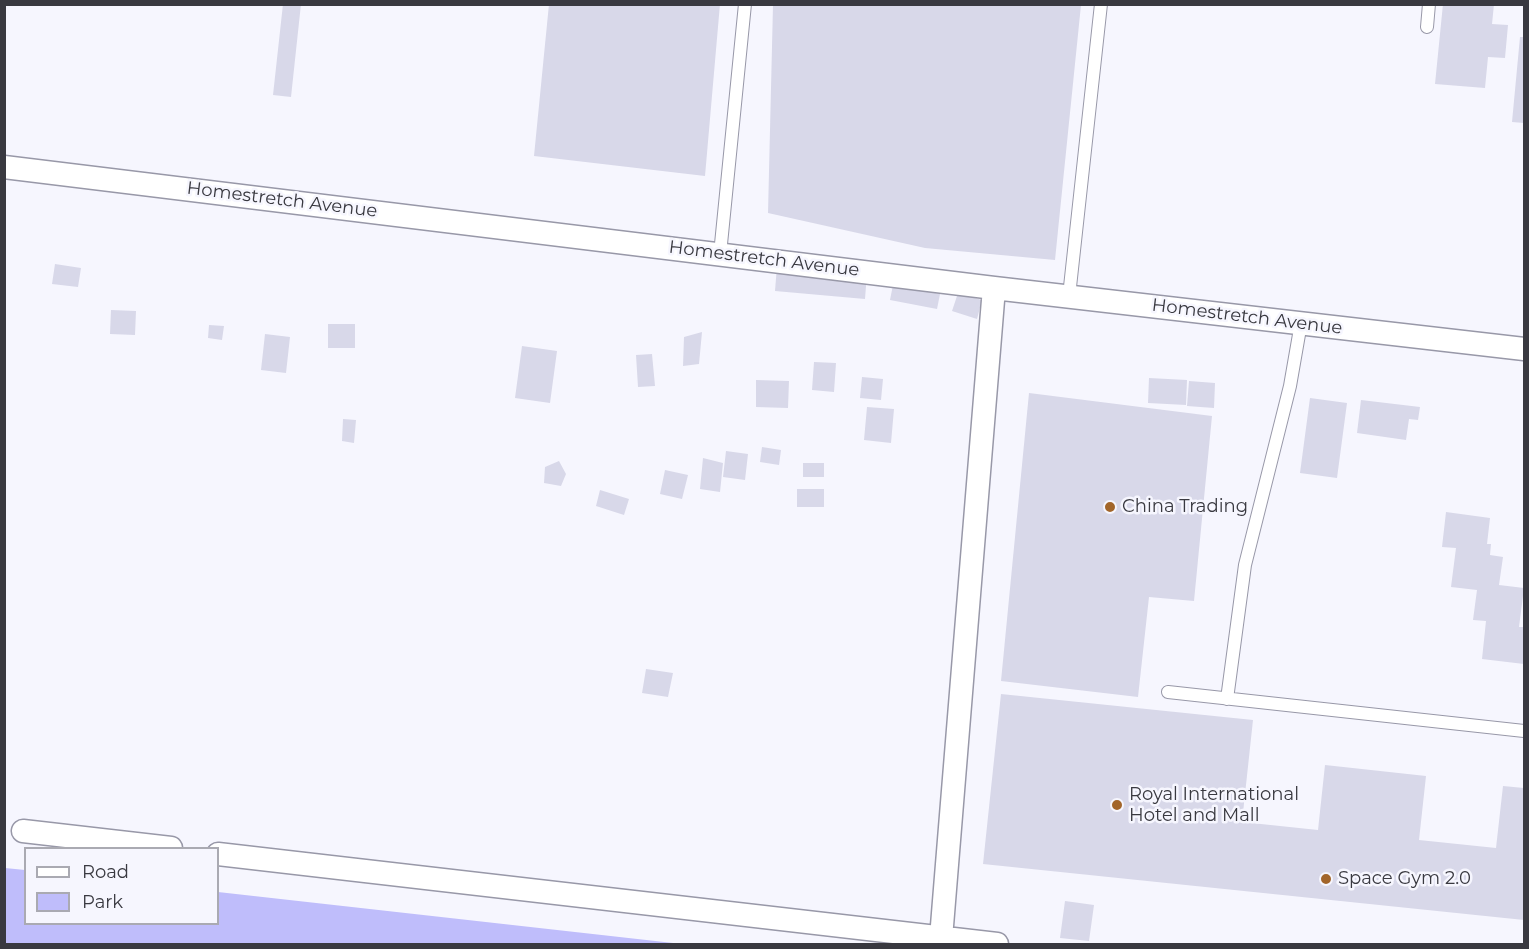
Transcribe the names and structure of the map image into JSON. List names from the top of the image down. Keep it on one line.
{"streets":{"street":["Homestretch Avenue"]},"places":["China Trading","Royal International Hotel and Mall","Space Gym 2.0"],"legend":["Road","Park"]}
